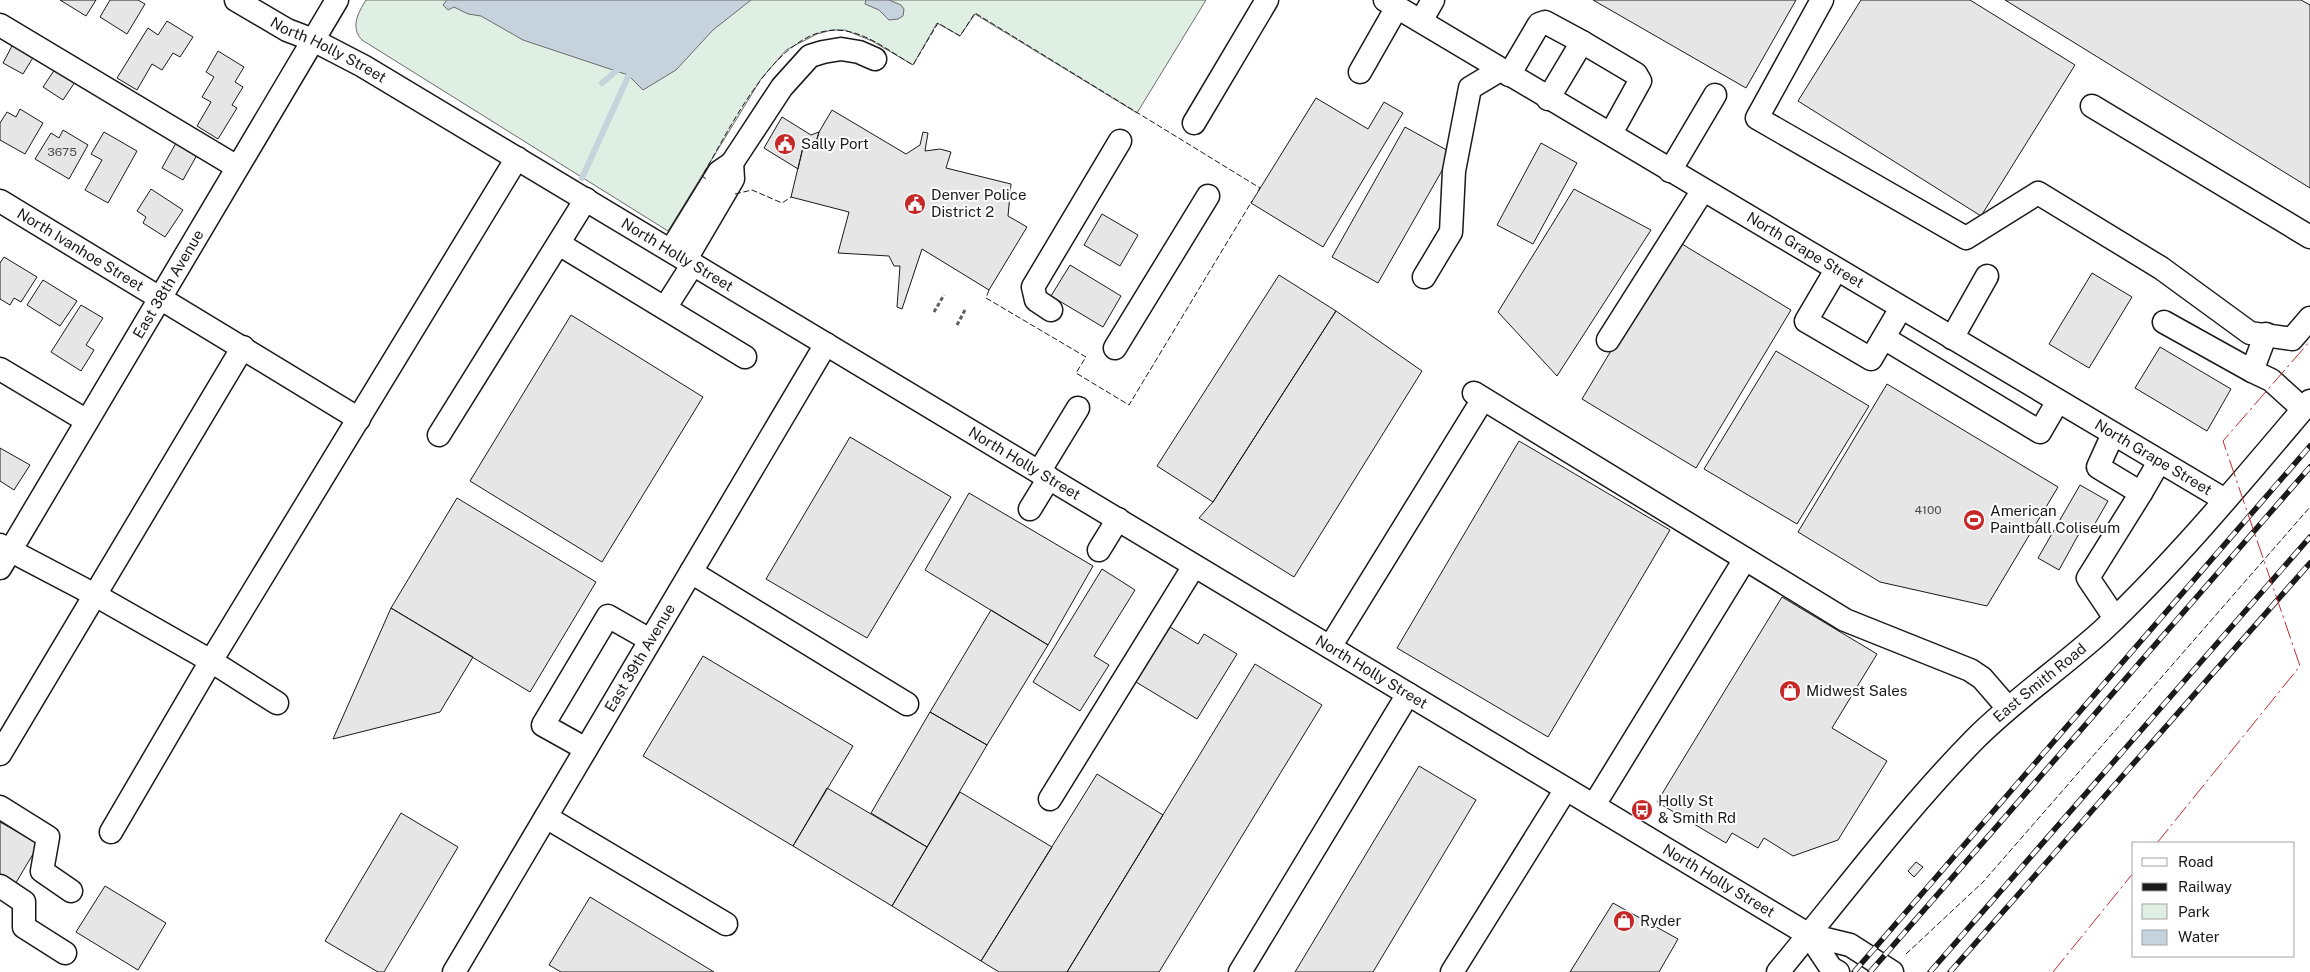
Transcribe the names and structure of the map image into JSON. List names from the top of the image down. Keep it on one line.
{"streets":{"street":["North Holly Street","North Ivanhoe Street","North Grape Street","East 38th Avenue","East 39th Avenue","East Smith Road"]},"crossings":[["North Holly Street","East 38th Avenue"],["North Holly Street","East 39th Avenue"],["North Holly Street","East Smith Road"],["North Ivanhoe Street","East 38th Avenue"],["North Grape Street","East Smith Road"]],"places":{"public building":["Sally Port","Denver Police District 2"],"sports":["American Paintball Coliseum"],"shop":["Midwest Sales","Ryder"],"bus stop":["Holly St & Smith Rd"]},"house_numbers":["3675","4100"],"legend":["Road","Railway","Park","Water"]}
